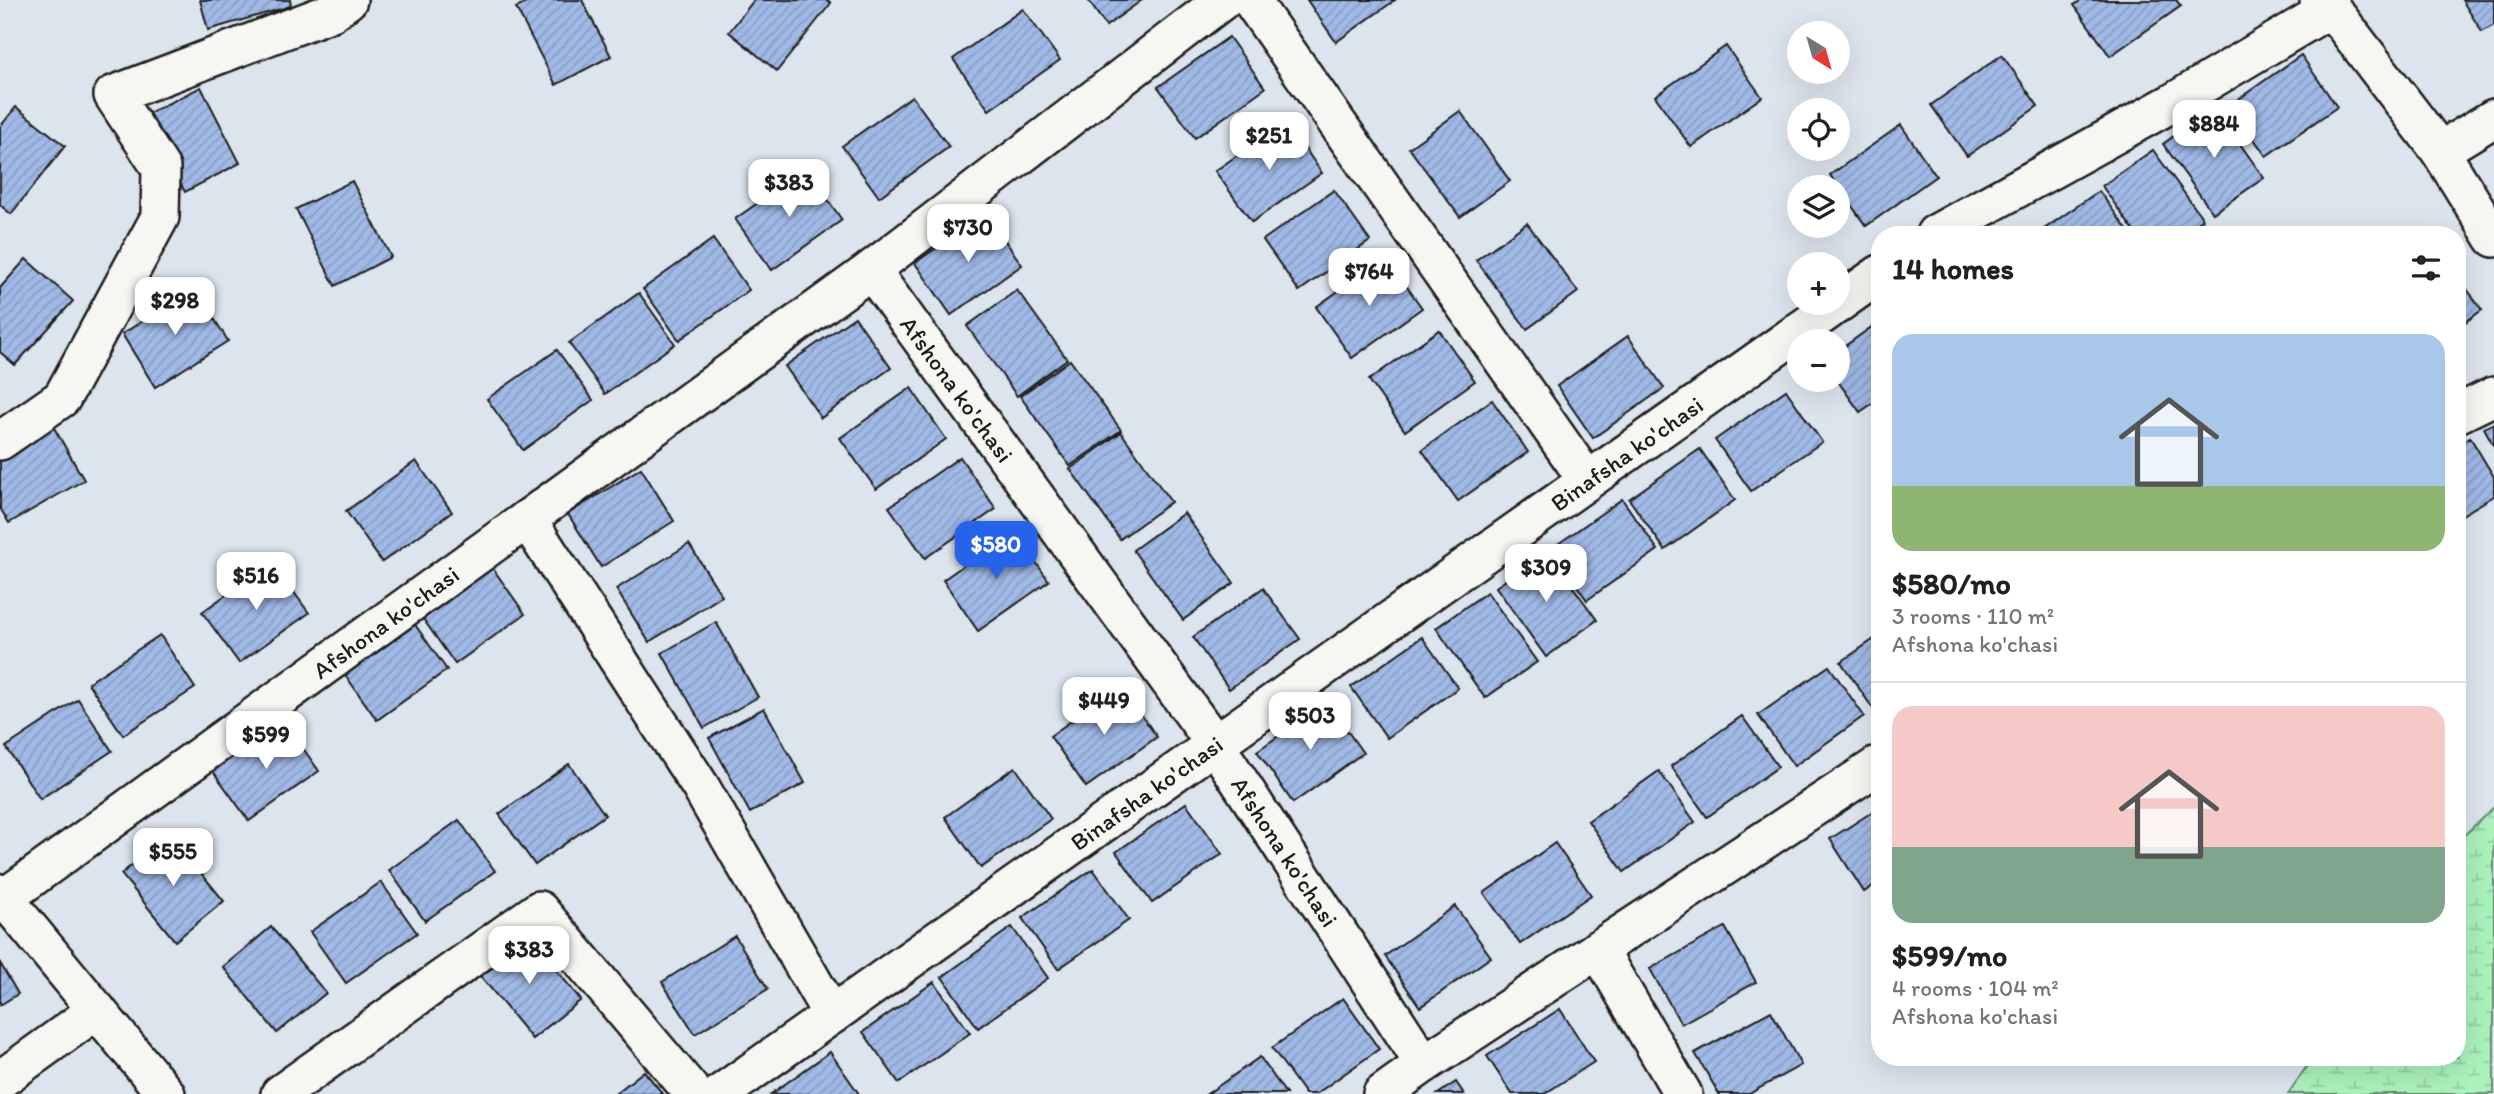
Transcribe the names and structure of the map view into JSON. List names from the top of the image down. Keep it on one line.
{"streets":{"street":["Afshona ko'chasi","Binafsha ko'chasi"]},"crossings":[["Afshona ko'chasi","Binafsha ko'chasi"]],"north":"bottom right","page":{"map_buttons":["+","−"],"price":["$884","$251","$383","$730","$764","$298","$580","$309","$516","$449","$503","$599","$555","$383"],"heading":"14 homes","list":[{"name":"$580/mo","note":"3 rooms · 110 m² · Afshona ko'chasi"},{"name":"$599/mo","note":"4 rooms · 104 m² · Afshona ko'chasi"}]}}
